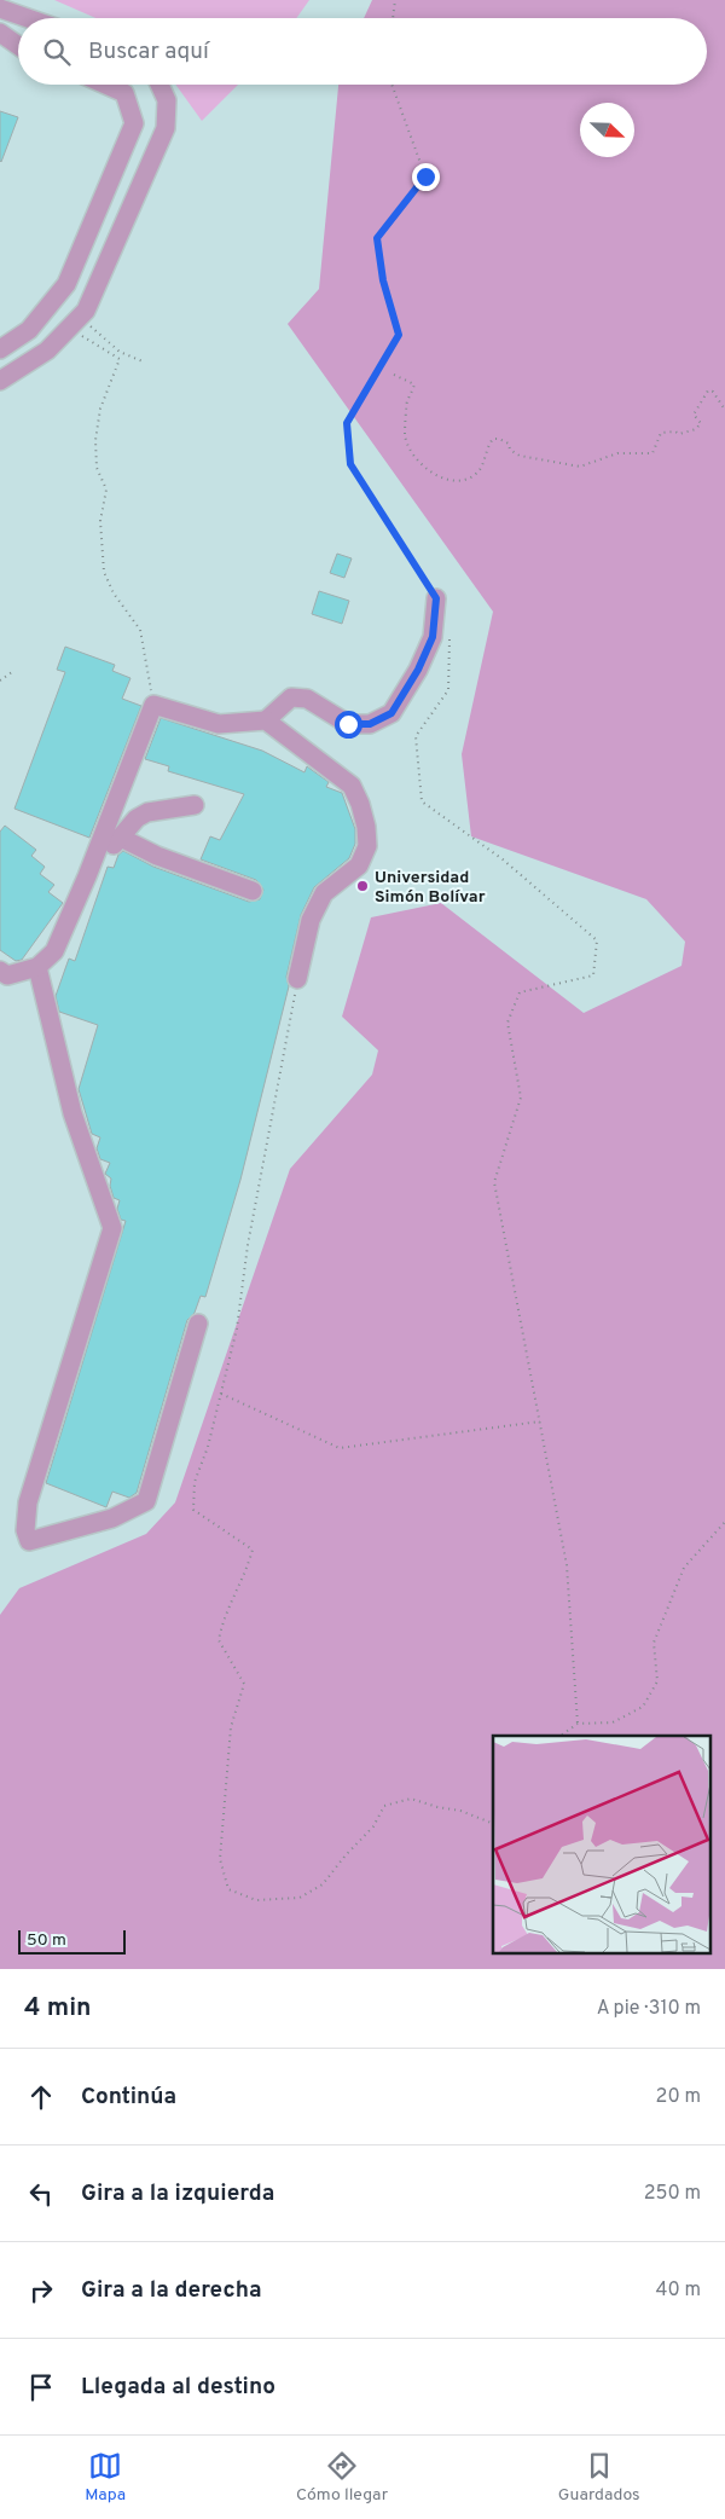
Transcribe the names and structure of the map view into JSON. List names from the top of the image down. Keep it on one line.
{"places":["Universidad Simón Bolívar"],"scale_bar":"50 m","north":"bottom right","page":{"search":"Buscar aquí","scale":"50 m","heading":["4 min","A pie · 310 m"],"list":[["Continúa","20 m"],["Gira a la izquierda","250 m"],["Gira a la derecha","40 m"],"Llegada al destino"],"nav":["Mapa","Cómo llegar","Guardados"]}}
